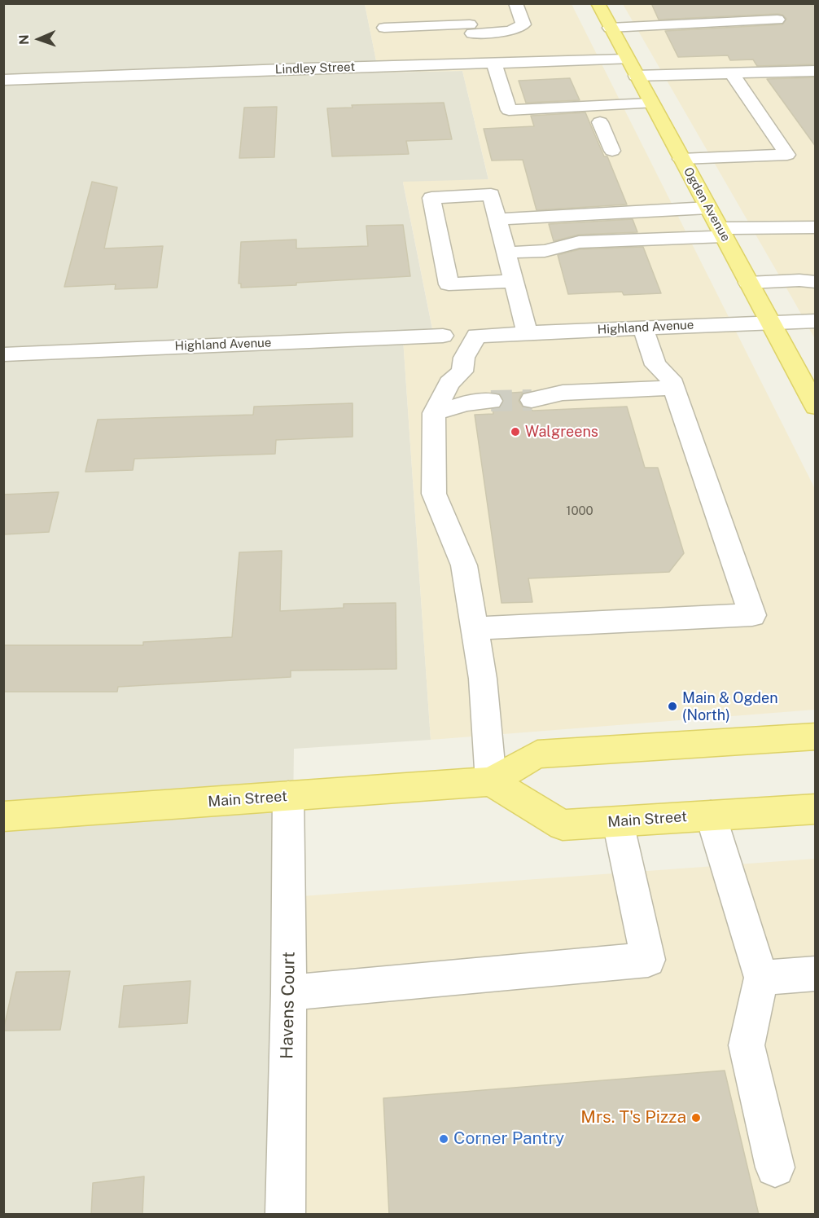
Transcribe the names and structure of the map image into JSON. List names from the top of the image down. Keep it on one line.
{"streets":{"main road":["Ogden Avenue","Main Street"],"street":["Lindley Street","Highland Avenue","Havens Court"]},"crossings":[["Lindley Street","Ogden Avenue"],["Ogden Avenue","Highland Avenue"],["Main Street","Havens Court"]],"places":["Walgreens","Main & Ogden (North)","Mrs. T's Pizza","Corner Pantry"],"house_numbers":["1000"],"north":"left"}
